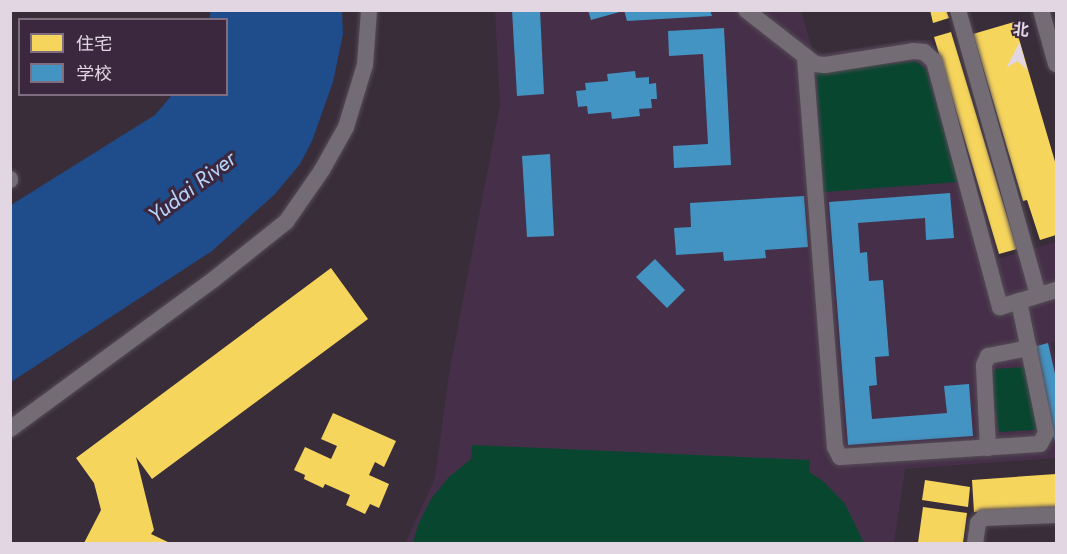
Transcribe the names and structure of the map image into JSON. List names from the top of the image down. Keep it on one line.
{"water":["Yudai River"],"legend":["住宅","学校"],"north":"top"}
